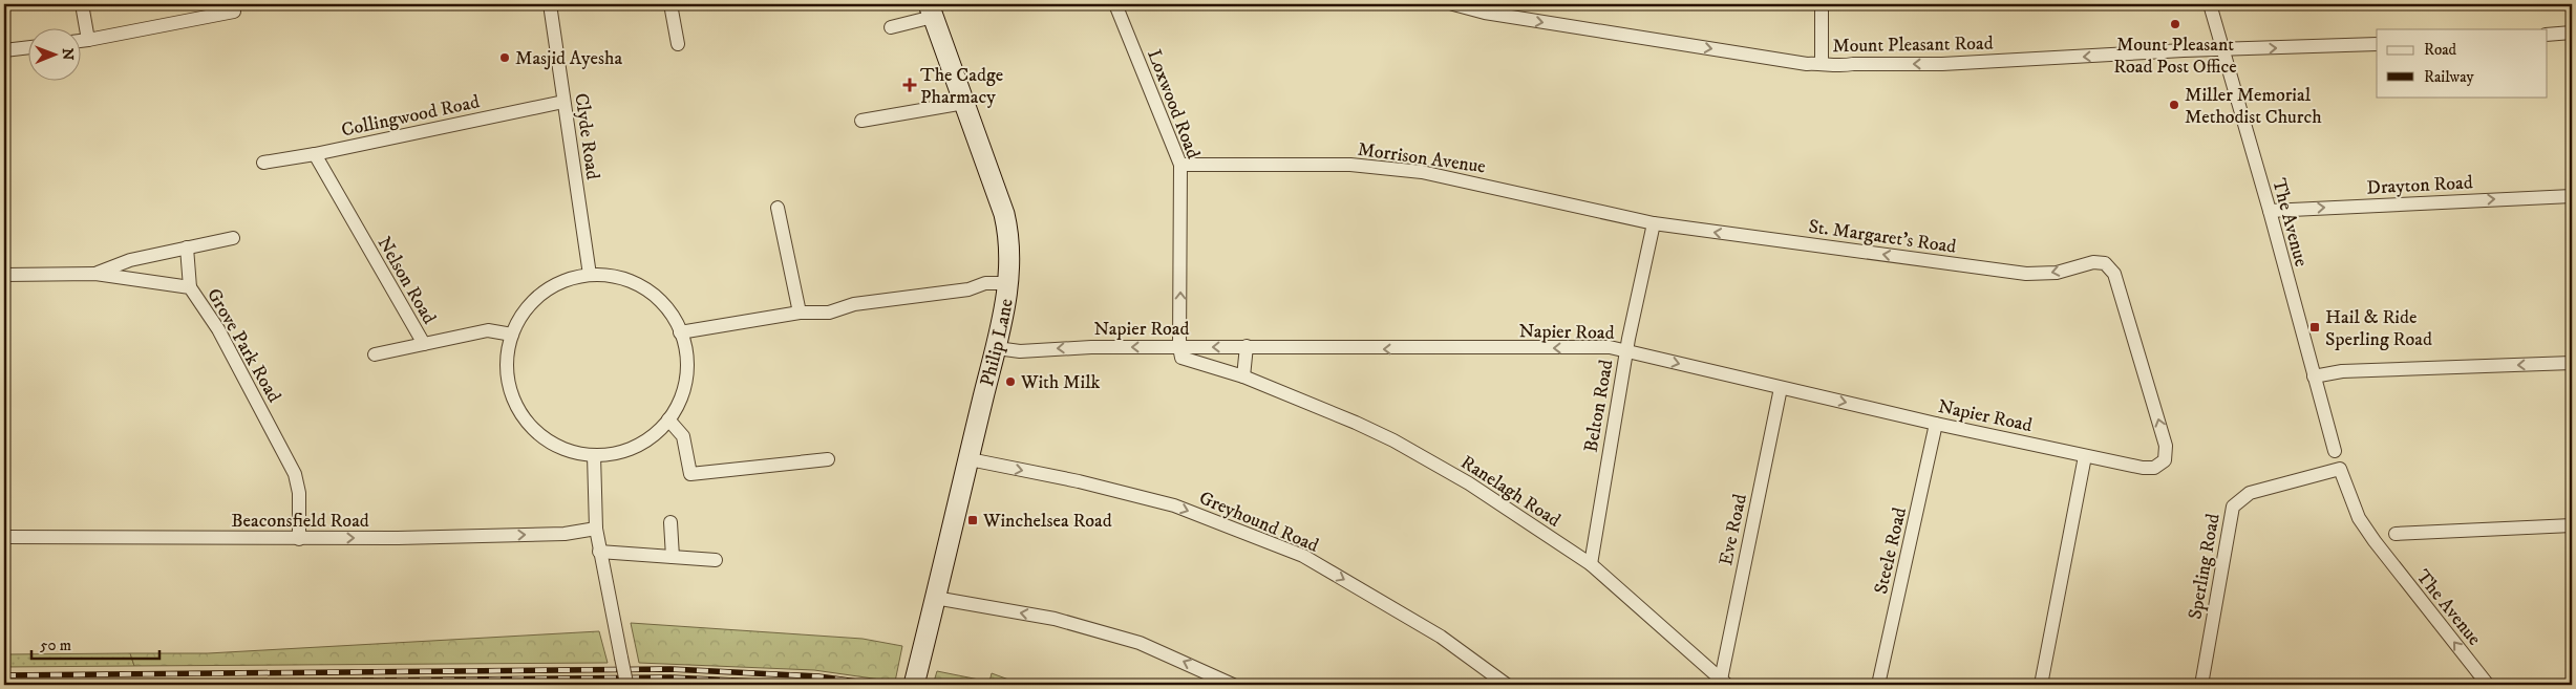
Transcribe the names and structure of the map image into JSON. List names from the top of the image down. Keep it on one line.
{"streets":{"main road":["Philip Lane"],"street":["Mount Pleasant Road","Loxwood Road","Collingwood Road","Clyde Road","Morrison Avenue","Drayton Road","The Avenue","St. Margaret's Road","Nelson Road","Napier Road","Grove Park Road","Belton Road","Ranelagh Road","Beaconsfield Road","Greyhound Road","Eve Road","Steele Road","Sperling Road"]},"crossings":[["Mount Pleasant Road","The Avenue"],["Loxwood Road","Morrison Avenue"],["Loxwood Road","Napier Road"],["Loxwood Road","Ranelagh Road"],["Collingwood Road","Clyde Road"],["Collingwood Road","Nelson Road"],["Clyde Road","Nelson Road"],["Morrison Avenue","St. Margaret's Road"],["Morrison Avenue","Belton Road"],["Drayton Road","The Avenue"],["The Avenue","Sperling Road"],["St. Margaret's Road","Napier Road"],["St. Margaret's Road","Belton Road"],["Napier Road","Philip Lane"],["Napier Road","Belton Road"],["Napier Road","Ranelagh Road"],["Napier Road","Eve Road"],["Napier Road","Steele Road"],["Philip Lane","Greyhound Road"],["Grove Park Road","Beaconsfield Road"],["Belton Road","Ranelagh Road"],["Ranelagh Road","Eve Road"]],"one_way":["Loxwood Road","Drayton Road","The Avenue","St. Margaret's Road","Beaconsfield Road","Greyhound Road"],"places":{"other":["Mount Pleasant Road Post Office","Masjid Ayesha","Miller Memorial Methodist Church","With Milk"],"health":["The Cadge Pharmacy"],"transit":["Hail & Ride Sperling Road","Winchelsea Road"]},"legend":["Road","Railway"],"scale_bar":"50 m","north":"right"}
